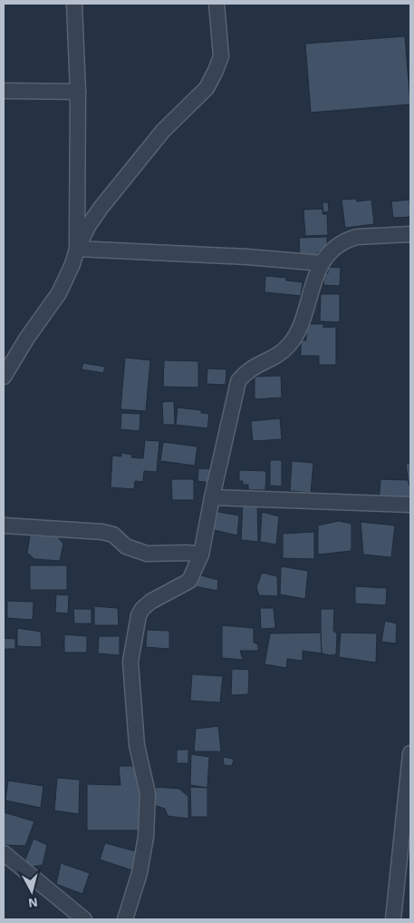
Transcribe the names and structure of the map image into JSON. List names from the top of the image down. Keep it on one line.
{"north":"bottom"}
